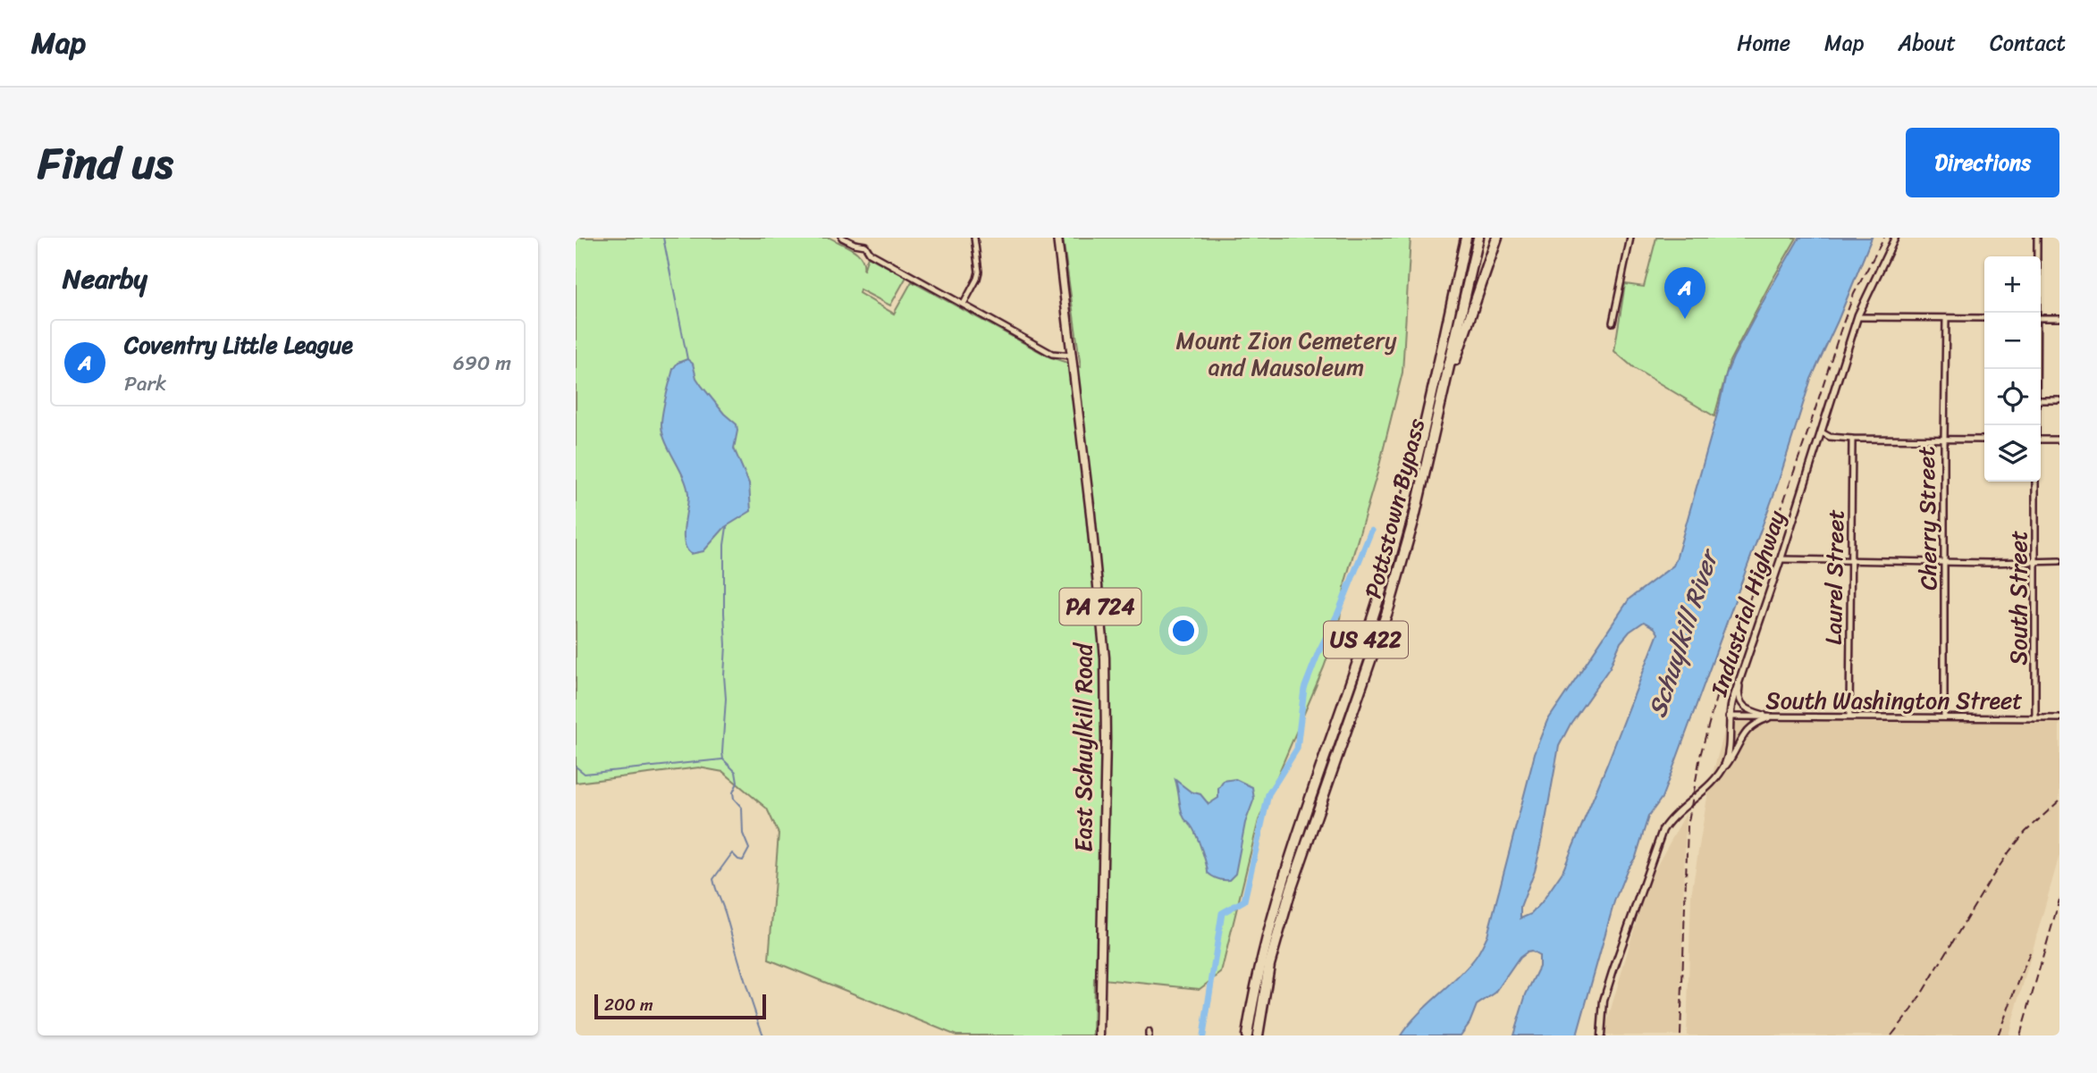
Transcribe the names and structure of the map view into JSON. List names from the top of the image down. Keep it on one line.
{"streets":{"highway":["Pottstown Bypass","US 422"],"main road":["PA 724","East Schuylkill Road"],"street":["Cherry Street","Laurel Street","South Street","Industrial Highway","South Washington Street"]},"crossings":[["Cherry Street","South Washington Street"],["Laurel Street","South Washington Street"],["South Street","South Washington Street"],["Industrial Highway","South Washington Street"]],"water":["Schuylkill River"],"parks":["Mount Zion Cemetery and Mausoleum"],"scale_bar":"200 m","page":{"header":"Map","nav":["Home","Map","About","Contact"],"title":"Find us","buttons":"Directions","heading":"Nearby","map_buttons":["+","−"],"pins":"A","list":[{"mark":"A","name":"Coventry Little League","note":"Park","value":"690 m"}],"scale":"200 m"}}
